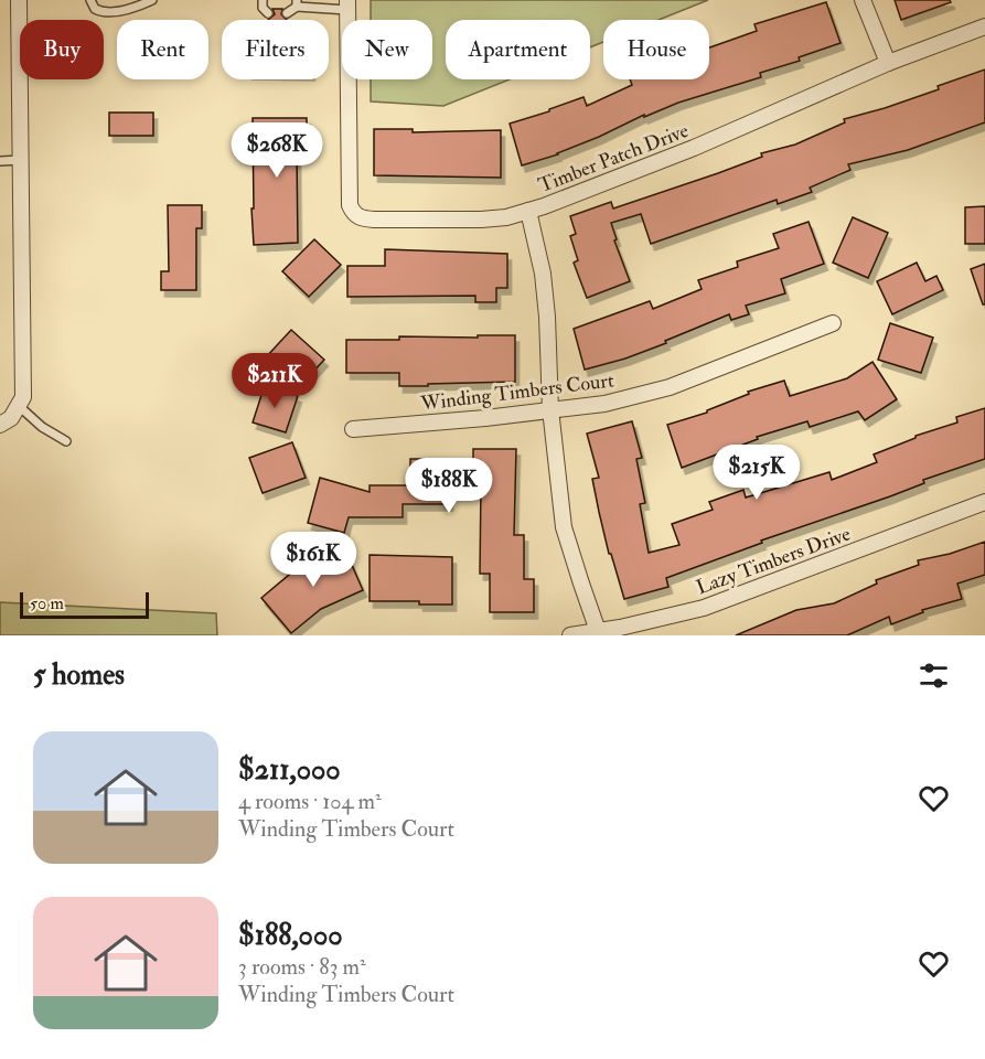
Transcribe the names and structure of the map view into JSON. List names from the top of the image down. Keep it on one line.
{"streets":{"street":["Timber Patch Drive","Winding Timbers Court","Lazy Timbers Drive"]},"scale_bar":"50 m","page":{"chip":["Buy","Rent","Filters","New","Apartment","House"],"price":["$268K","$211K","$215K","$188K","$161K"],"scale":"50 m","heading":"5 homes","list":[{"name":"$211,000","note":"4 rooms · 104 m² · Winding Timbers Court"},{"name":"$188,000","note":"3 rooms · 83 m² · Winding Timbers Court"}]}}
